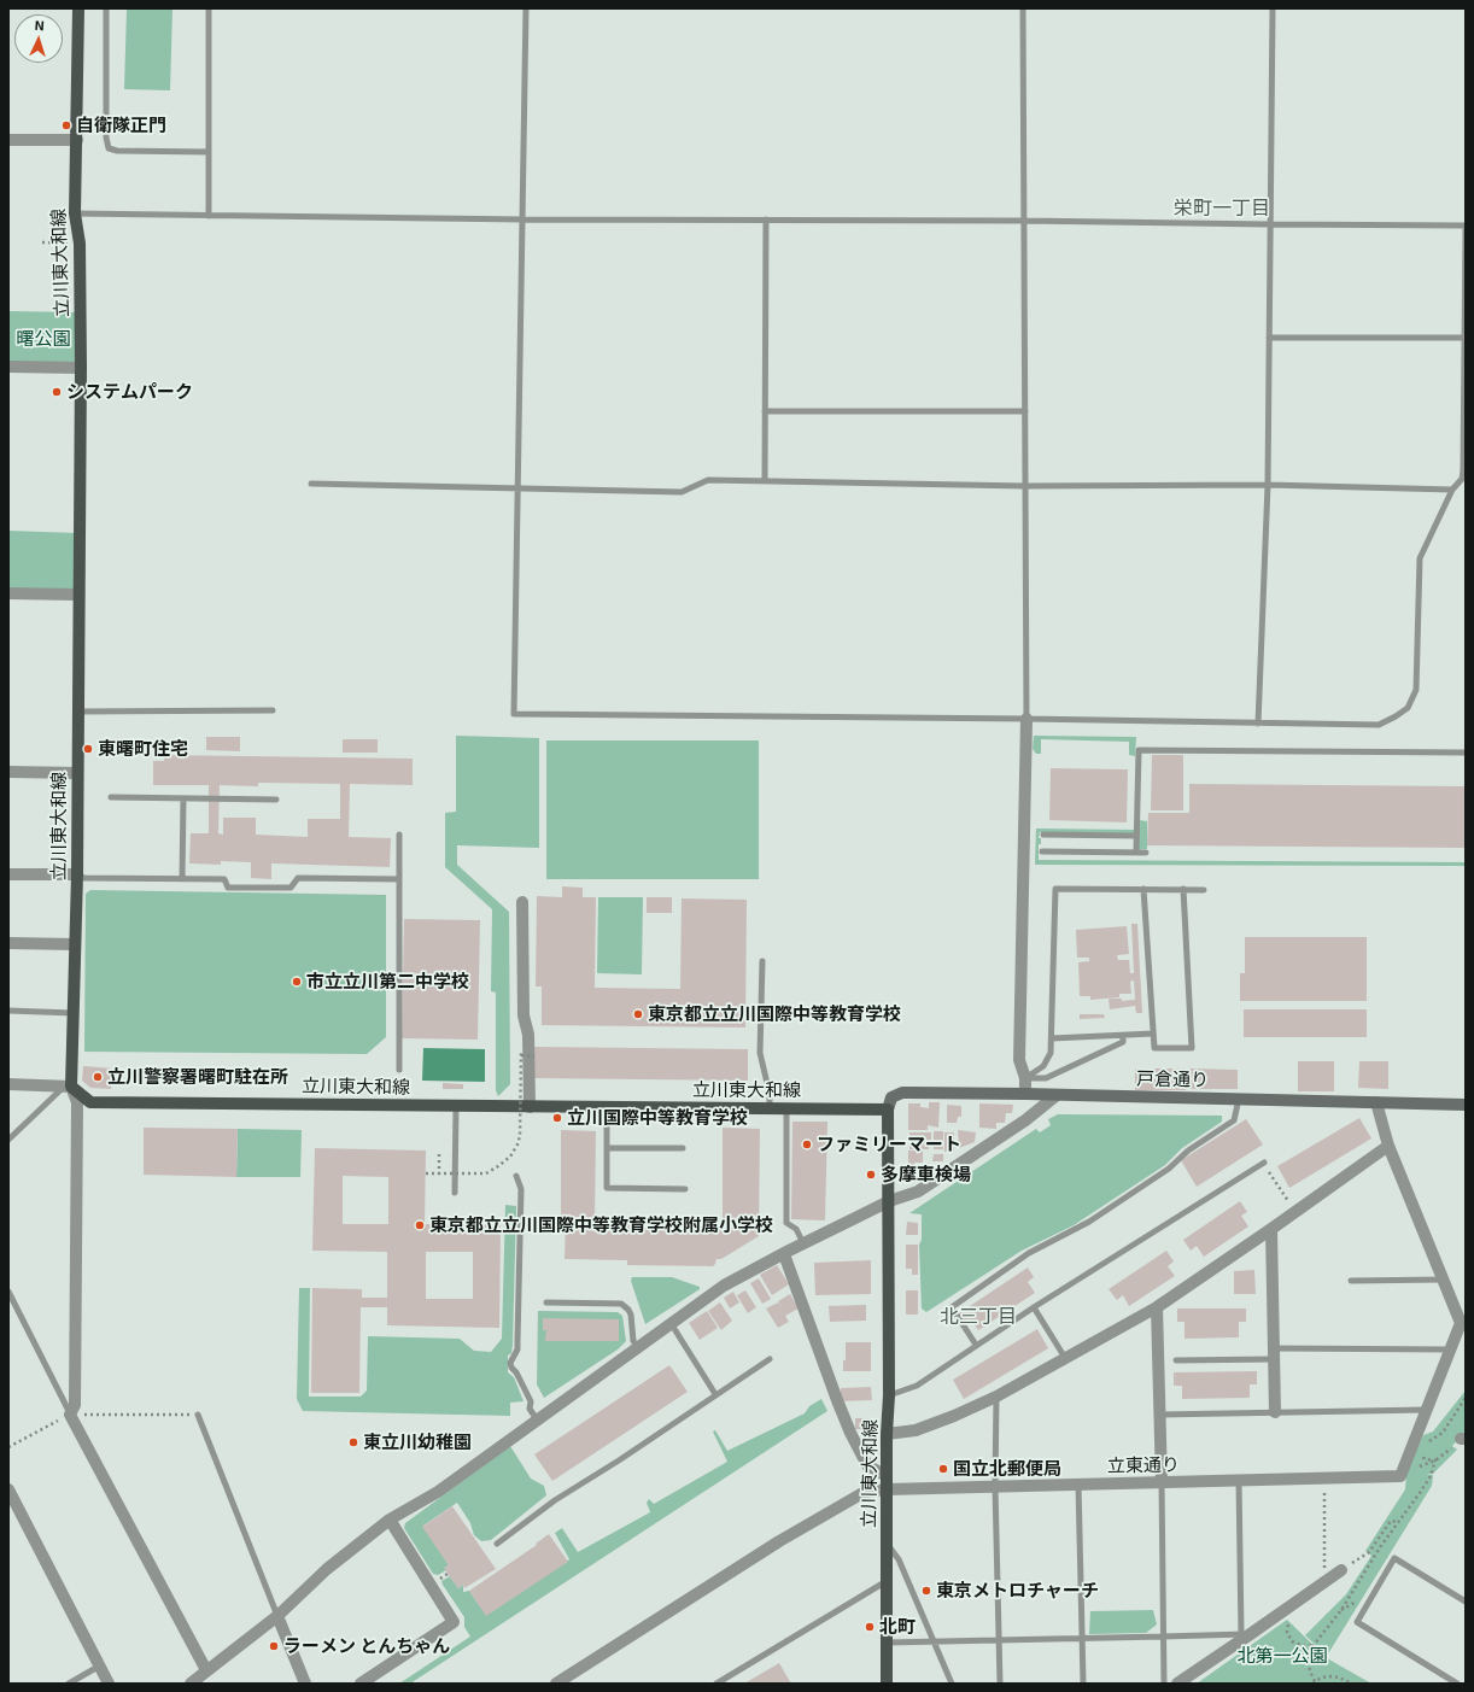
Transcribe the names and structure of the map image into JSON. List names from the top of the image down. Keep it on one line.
{"streets":{"main road":["立川東大和線"],"street":["戸倉通り","立東通り"]},"crossings":[["立川東大和線","戸倉通り"],["立川東大和線","立東通り"]],"districts":["栄町一丁目","北三丁目"],"parks":["曙公園","北第一公園"],"places":["自衛隊正門","システムパーク","東曙町住宅","市立立川第二中学校","東京都立立川国際中等教育学校","立川警察署曙町駐在所","立川国際中等教育学校","ファミリーマート","多摩車検場","東京都立立川国際中等教育学校附属小学校","東立川幼稚園","国立北郵便局","東京メトロチャーチ","北町","ラーメン とんちゃん"],"north":"top"}
